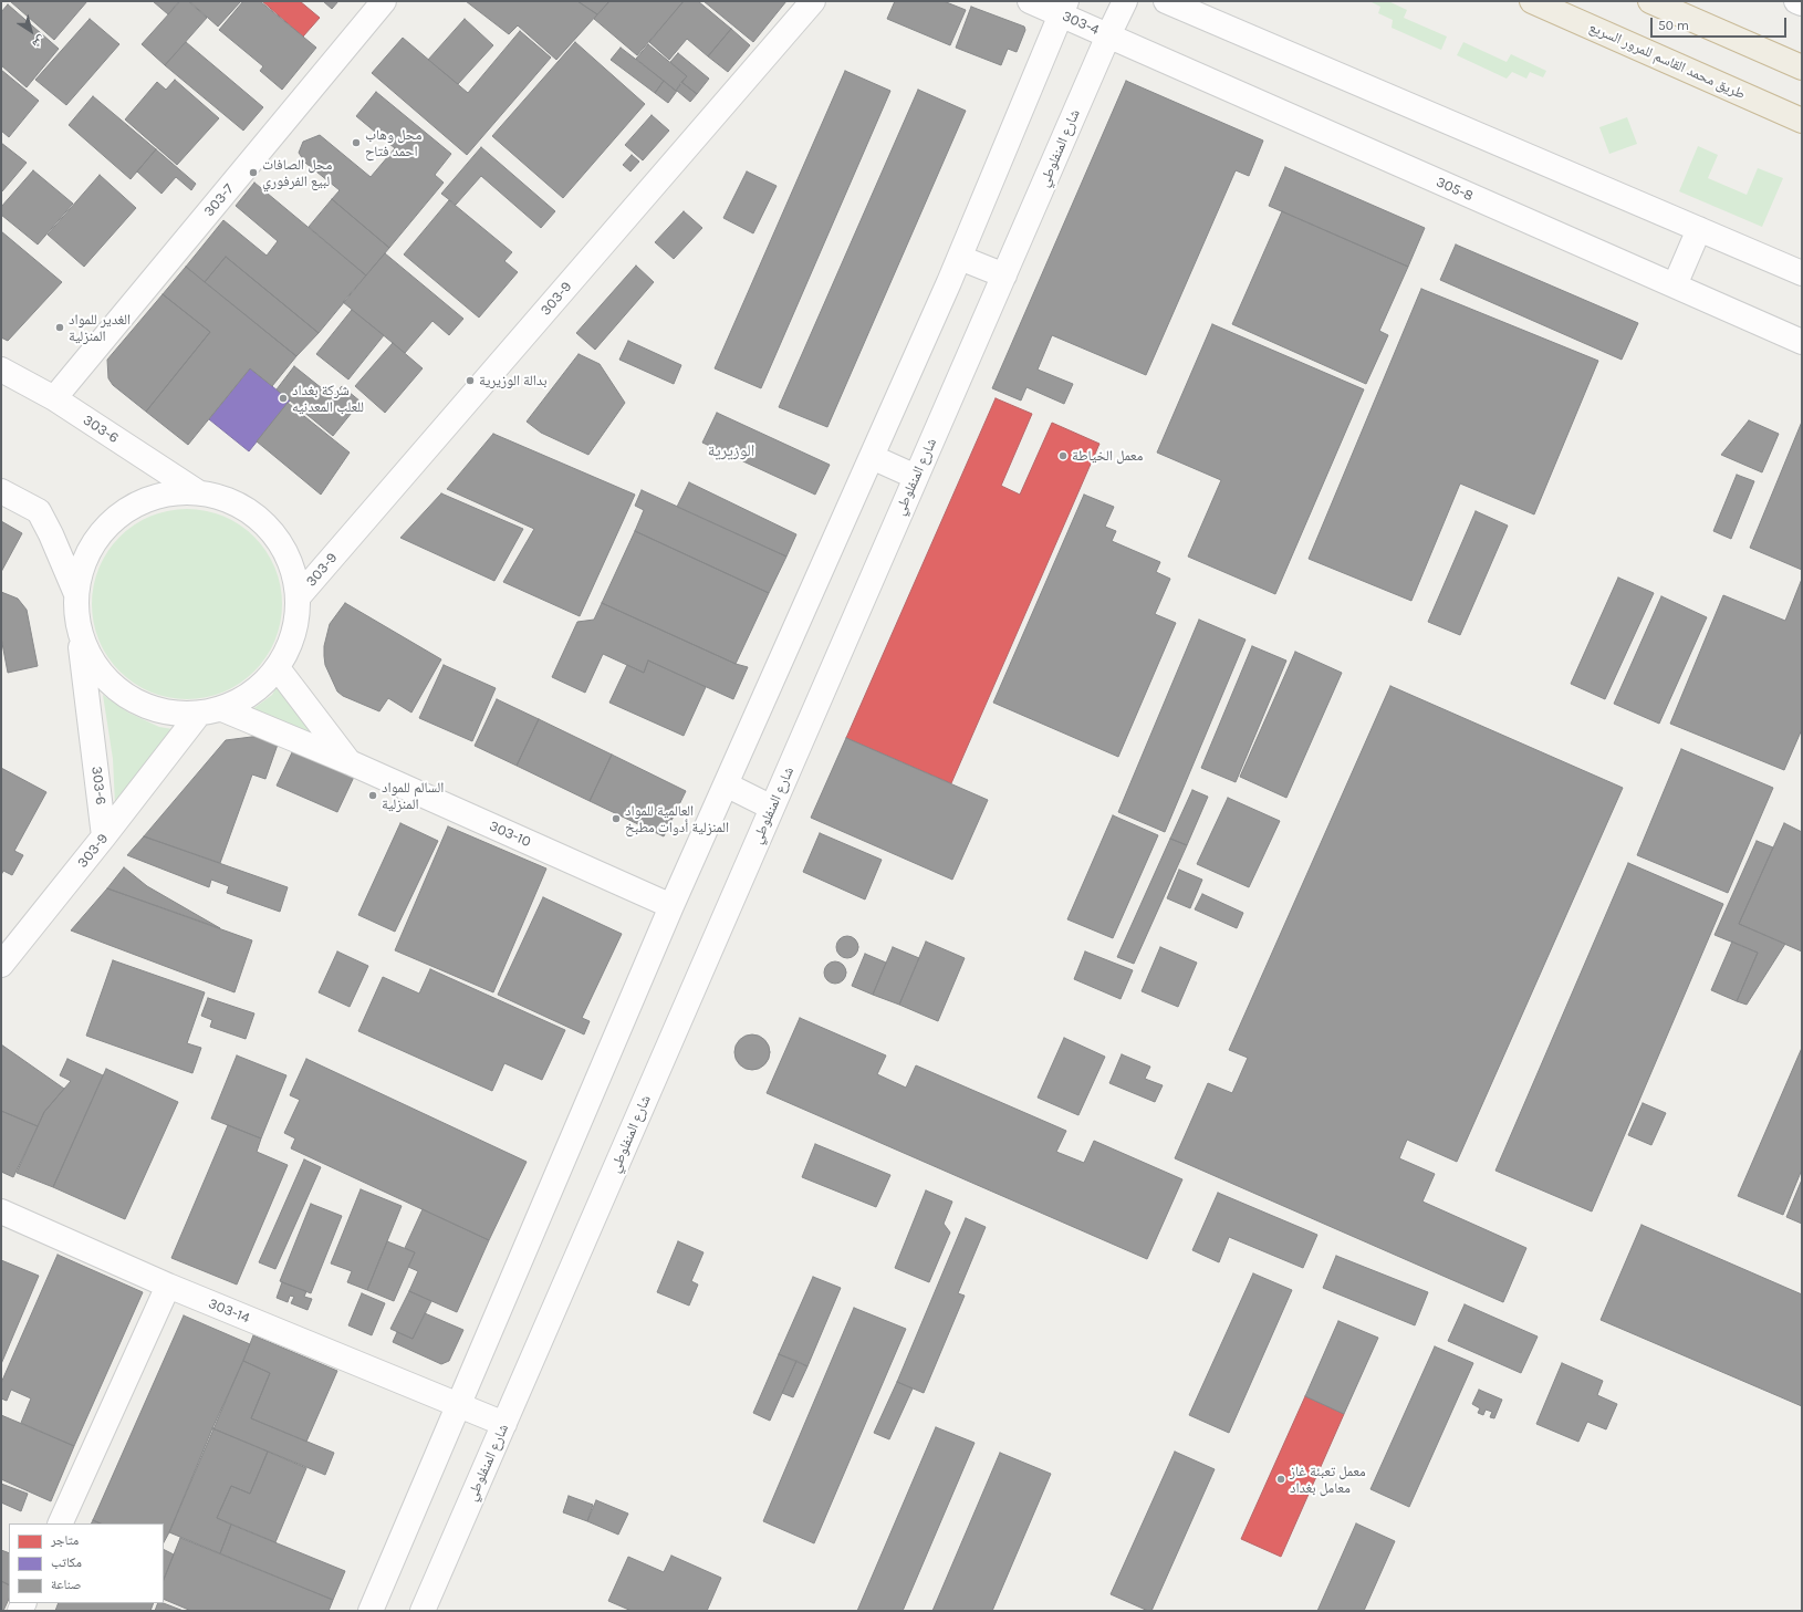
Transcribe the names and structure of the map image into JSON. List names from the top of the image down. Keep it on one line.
{"streets":{"highway":["طريق محمد القاسم للمرور السريع"],"street":["303-4","شارع المنفلوطي","305-8","303-7","303-9","303-6","303-10","303-14"]},"crossings":[["303-4","شارع المنفلوطي"],["303-4","305-8"],["شارع المنفلوطي","305-8"],["شارع المنفلوطي","303-14"],["303-7","303-6"],["303-9","303-6"],["303-9","303-10"]],"districts":["الوزيرية"],"places":["محل وهاب احمد فتاح","محل الصافات لبيع الفرفوري","الغدير للمواد المنزلية","بدالة الوزيرية","شركة بغداد للعلب المعدنيه","معمل الخياطة","السالم للمواد المنزلية","العالمية للمواد المنزلية أدوات مطبخ","معمل تعبئة غاز معامل بغداد"],"legend":["متاجر","مكاتب","صناعة"],"scale_bar":"50 m","north":"bottom right"}
